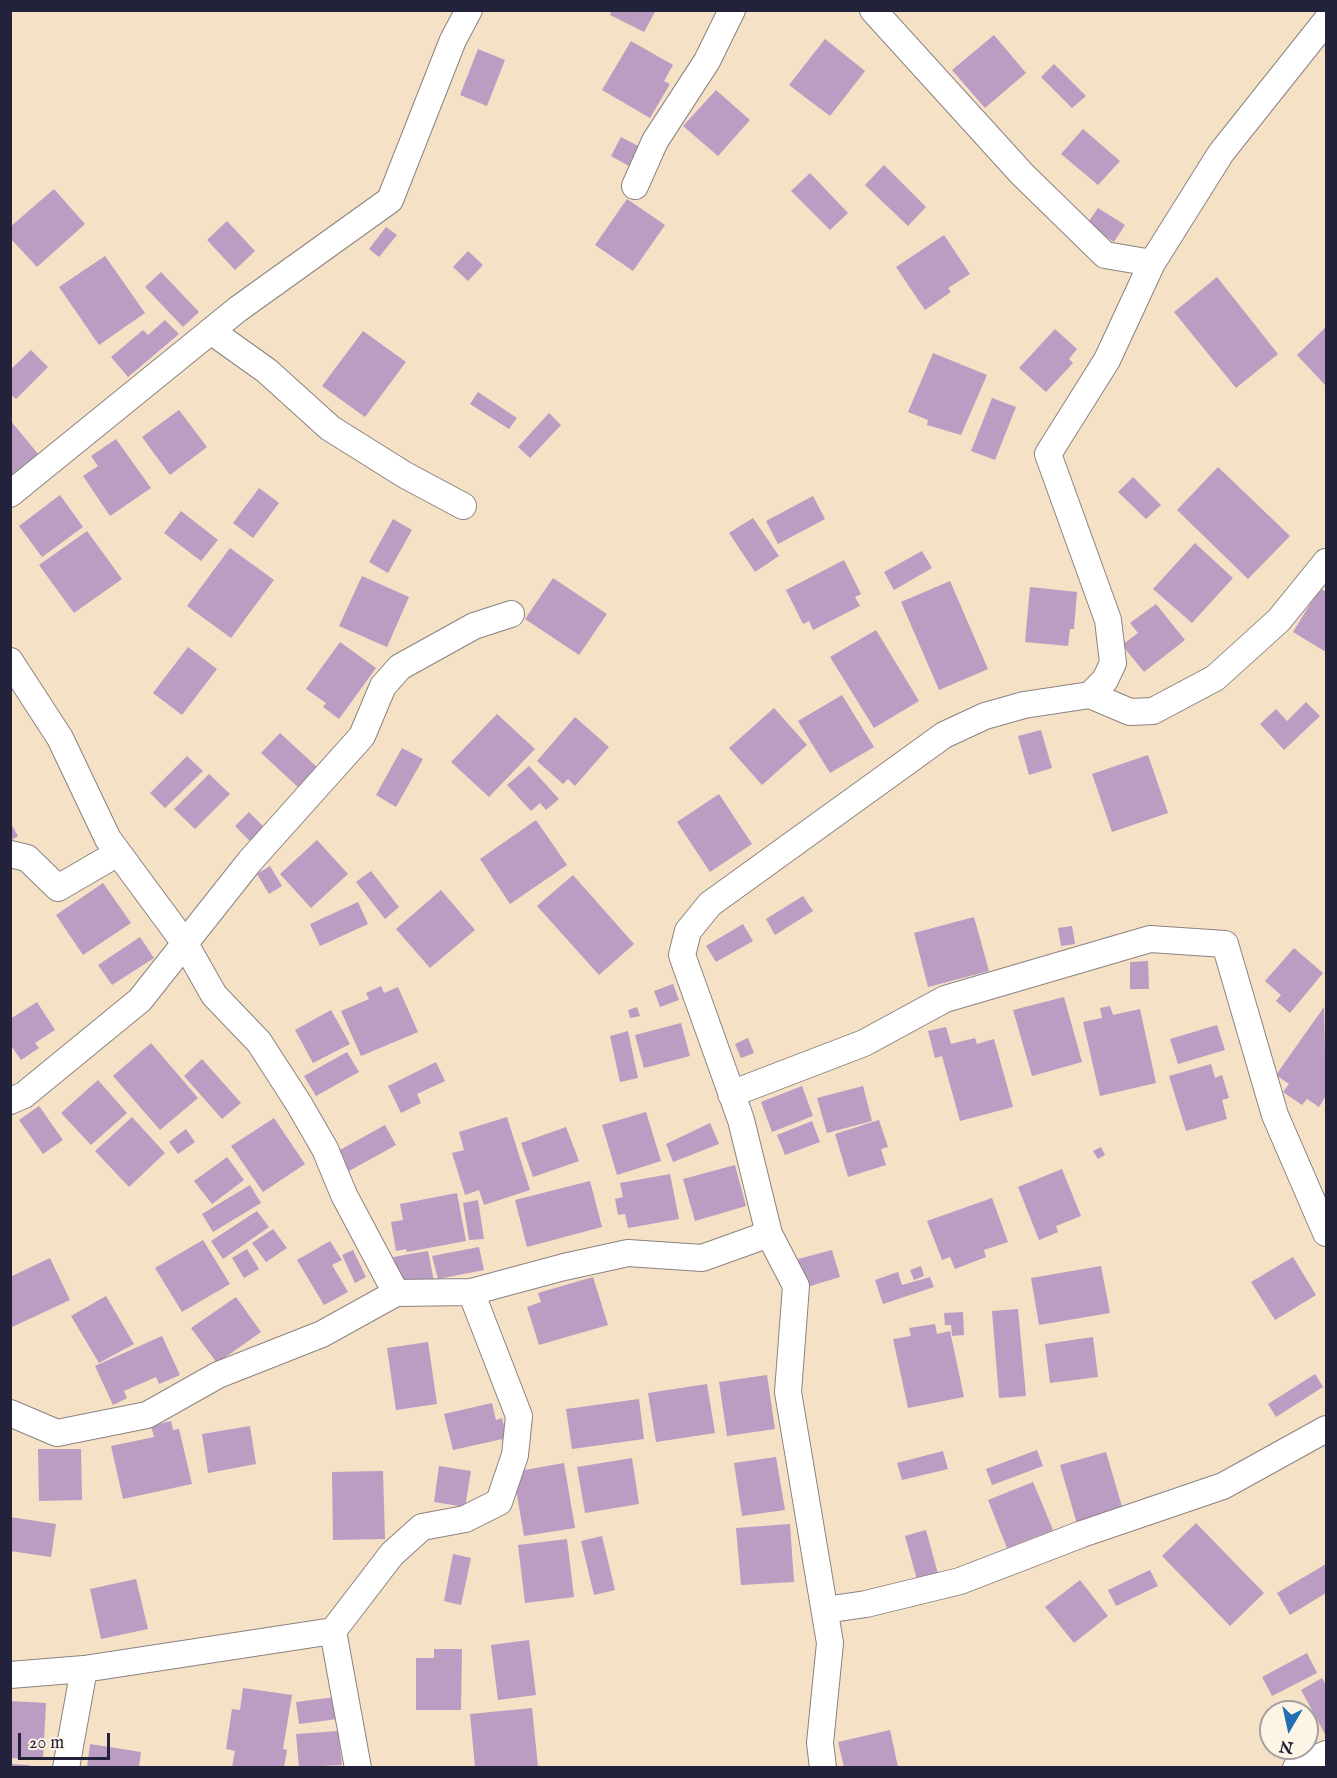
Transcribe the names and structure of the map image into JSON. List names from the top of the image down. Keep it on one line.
{"scale_bar":"20 m","north":"bottom"}
